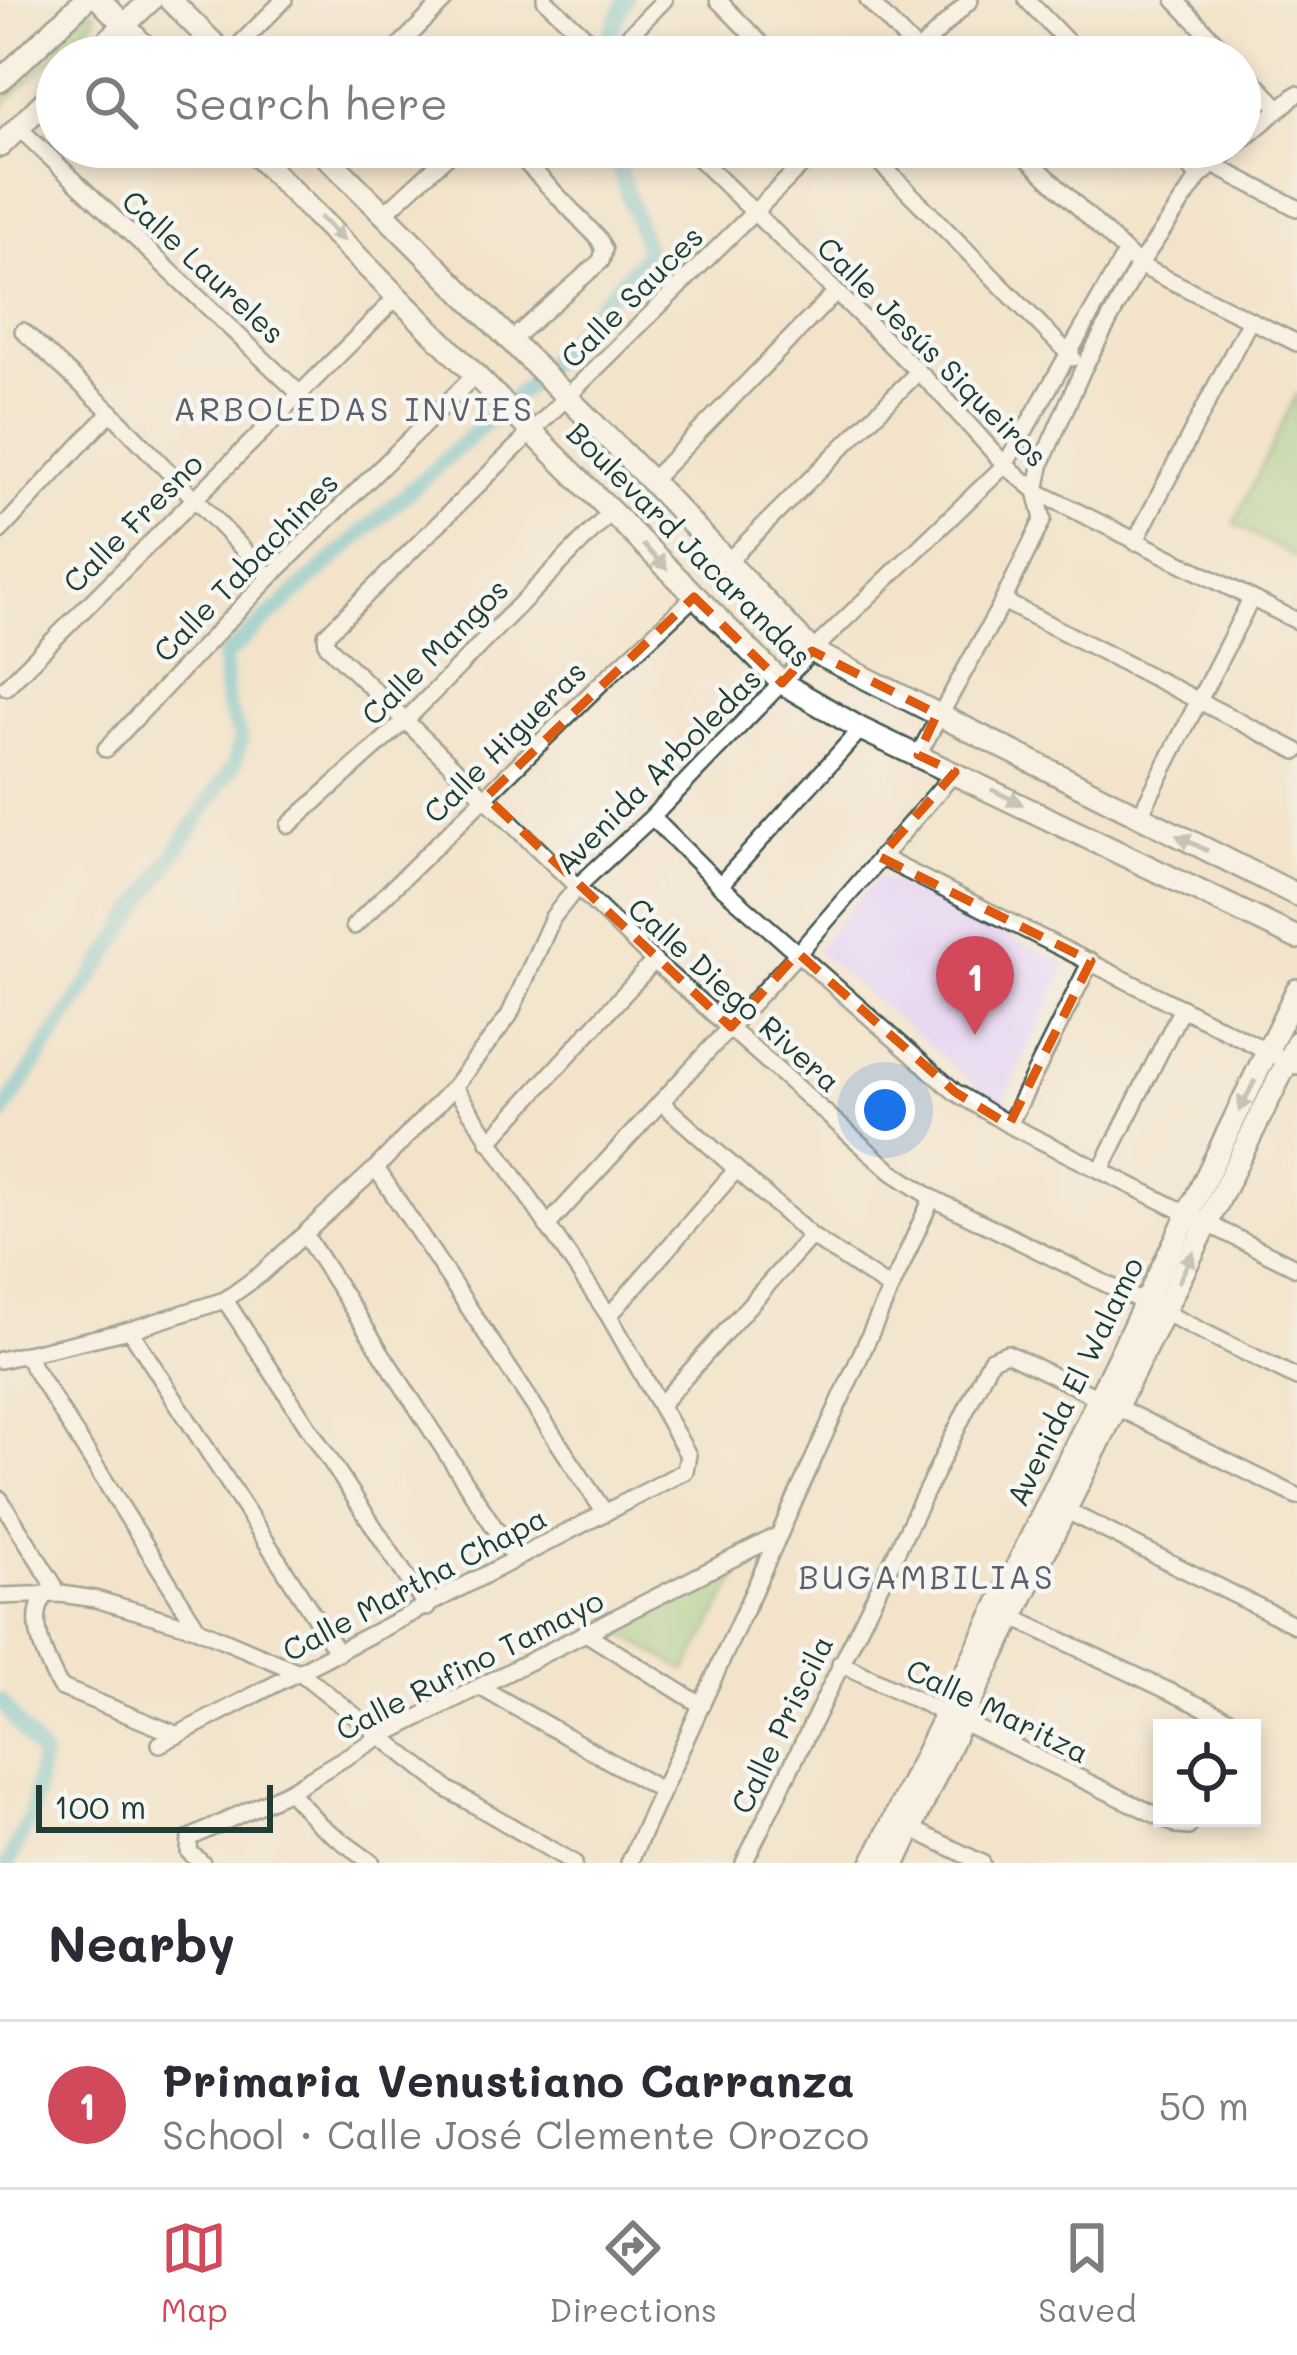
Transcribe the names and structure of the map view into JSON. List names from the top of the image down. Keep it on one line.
{"streets":{"main road":["Boulevard Jacarandas","Avenida El Walamo"],"street":["Calle Laureles","Calle Sauces","Calle Jesús Siqueiros","Calle Fresno","Calle Tabachines","Calle Mangos","Calle Higueras","Avenida Arboledas","Calle Diego Rivera","Calle Martha Chapa","Calle Rufino Tamayo","Calle Maritza","Calle Priscila"]},"crossings":[["Calle Laureles","Calle Fresno"],["Calle Sauces","Calle Jesús Siqueiros"],["Calle Sauces","Boulevard Jacarandas"],["Calle Sauces","Calle Diego Rivera"],["Calle Jesús Siqueiros","Avenida Arboledas"],["Calle Fresno","Boulevard Jacarandas"],["Boulevard Jacarandas","Calle Tabachines"],["Boulevard Jacarandas","Calle Mangos"],["Boulevard Jacarandas","Calle Higueras"],["Boulevard Jacarandas","Avenida Arboledas"],["Calle Mangos","Calle Diego Rivera"],["Calle Higueras","Calle Diego Rivera"],["Avenida Arboledas","Calle Diego Rivera"],["Calle Diego Rivera","Avenida El Walamo"],["Avenida El Walamo","Calle Maritza"],["Avenida El Walamo","Calle Priscila"],["Calle Maritza","Calle Priscila"]],"districts":["ARBOLEDAS INVIES","BUGAMBILIAS"],"scale_bar":"100 m","page":{"search":"Search here","pins":"1","scale":"100 m","heading":"Nearby","list":[{"mark":"1","name":"Primaria Venustiano Carranza","note":"School · Calle José Clemente Orozco","value":"50 m"}],"nav":["Map","Directions","Saved"]}}
